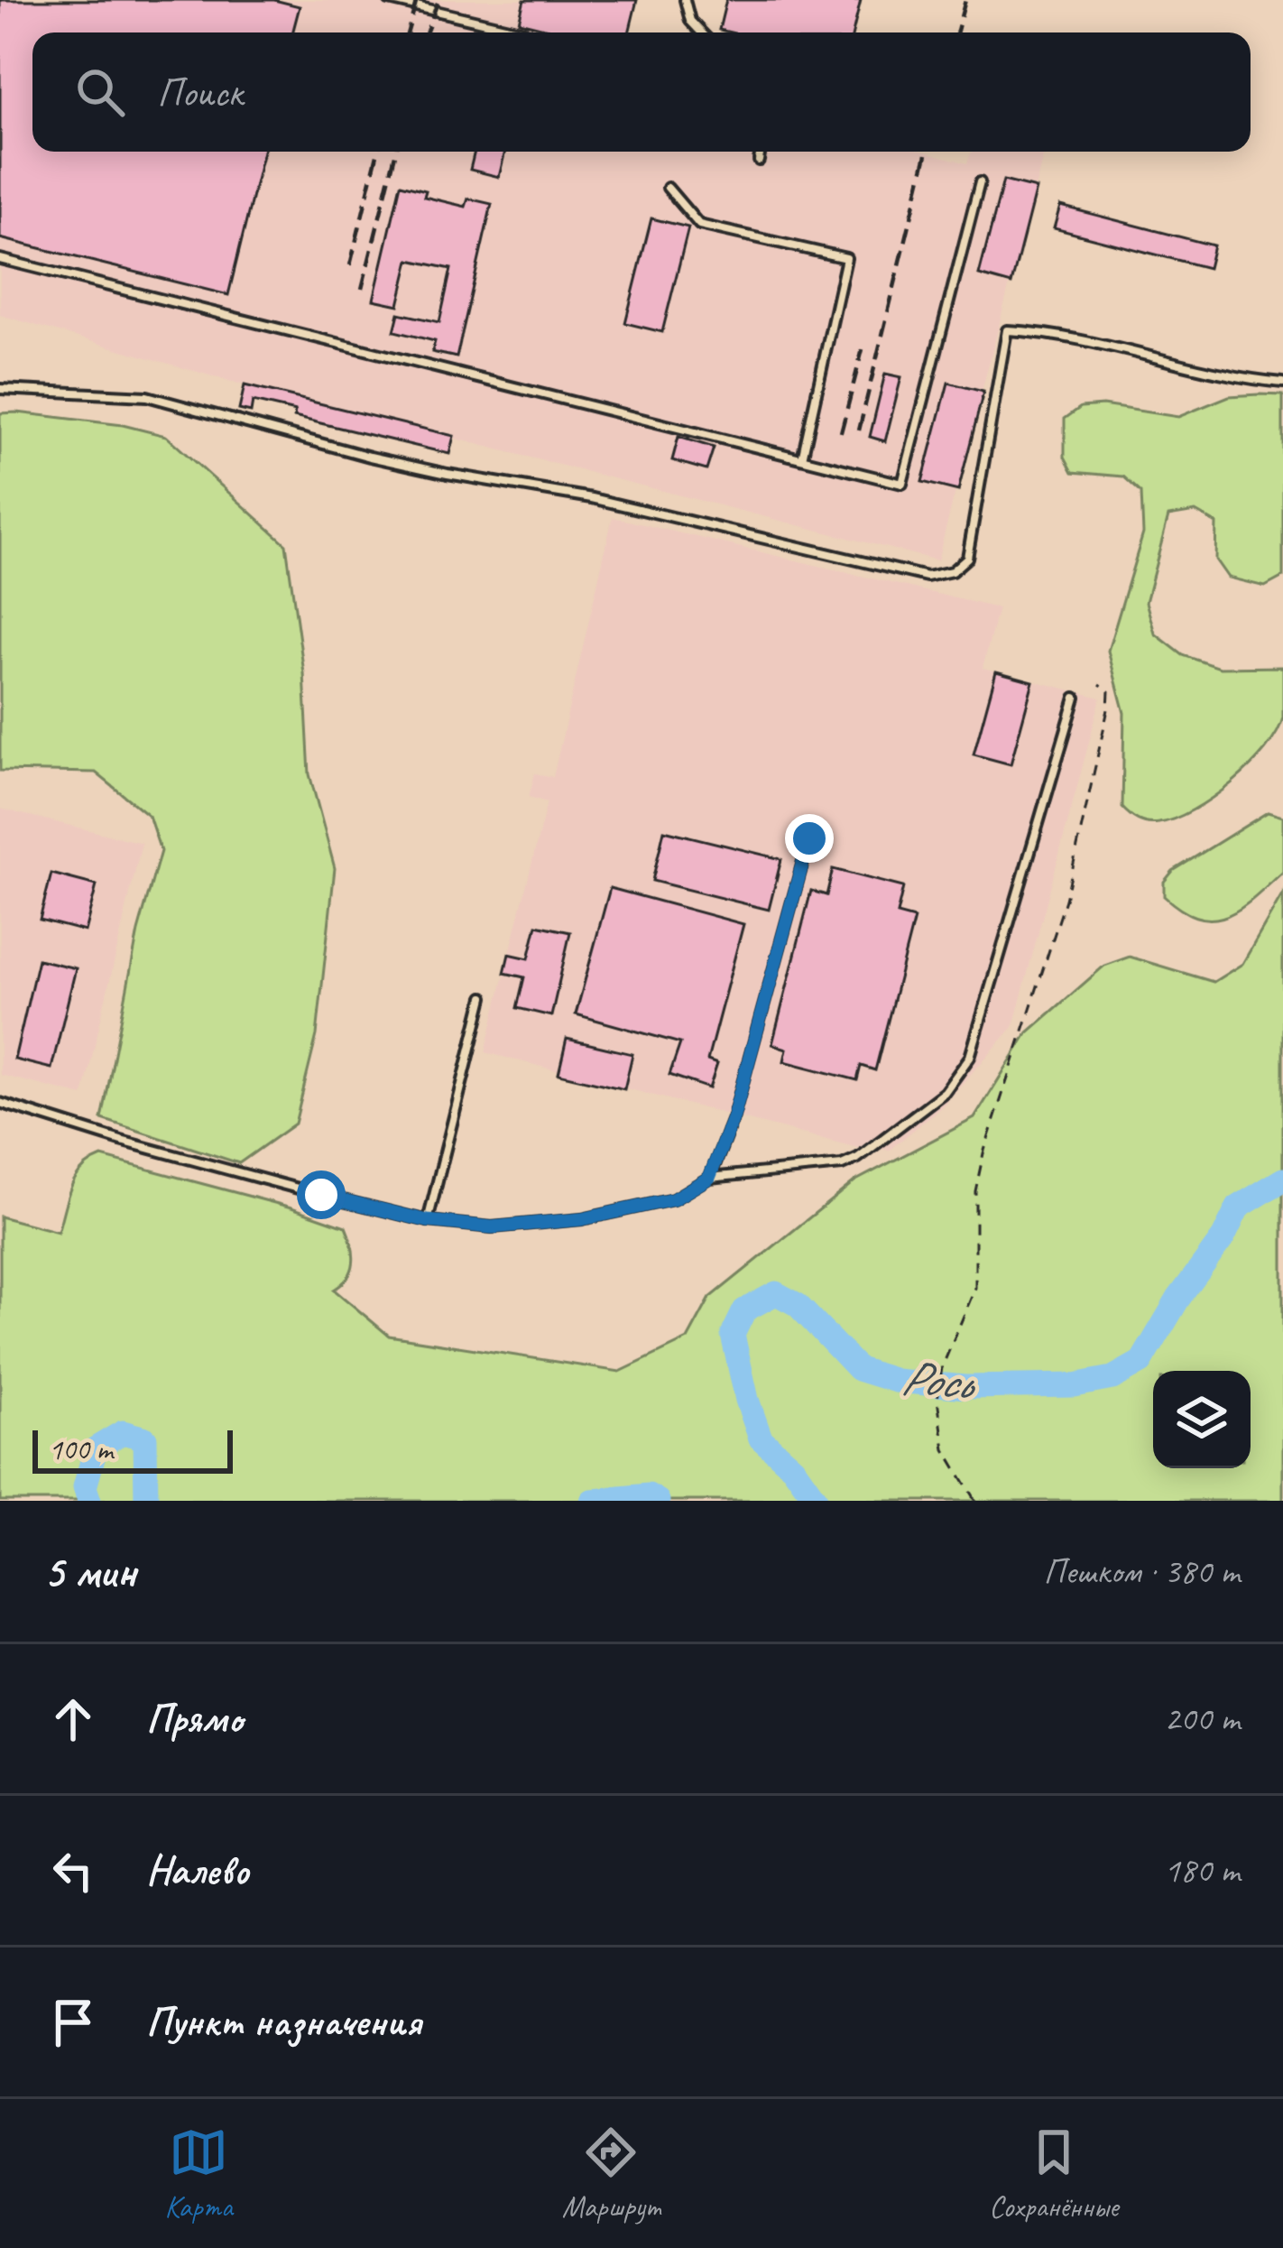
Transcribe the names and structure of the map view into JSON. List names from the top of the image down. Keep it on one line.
{"water":["Рось"],"scale_bar":"100 m","page":{"search":"Поиск","scale":"100 m","heading":["5 мин","Пешком · 380 m"],"list":[["Прямо","200 m"],["Налево","180 m"],"Пункт назначения"],"nav":["Карта","Маршрут","Сохранённые"]}}
